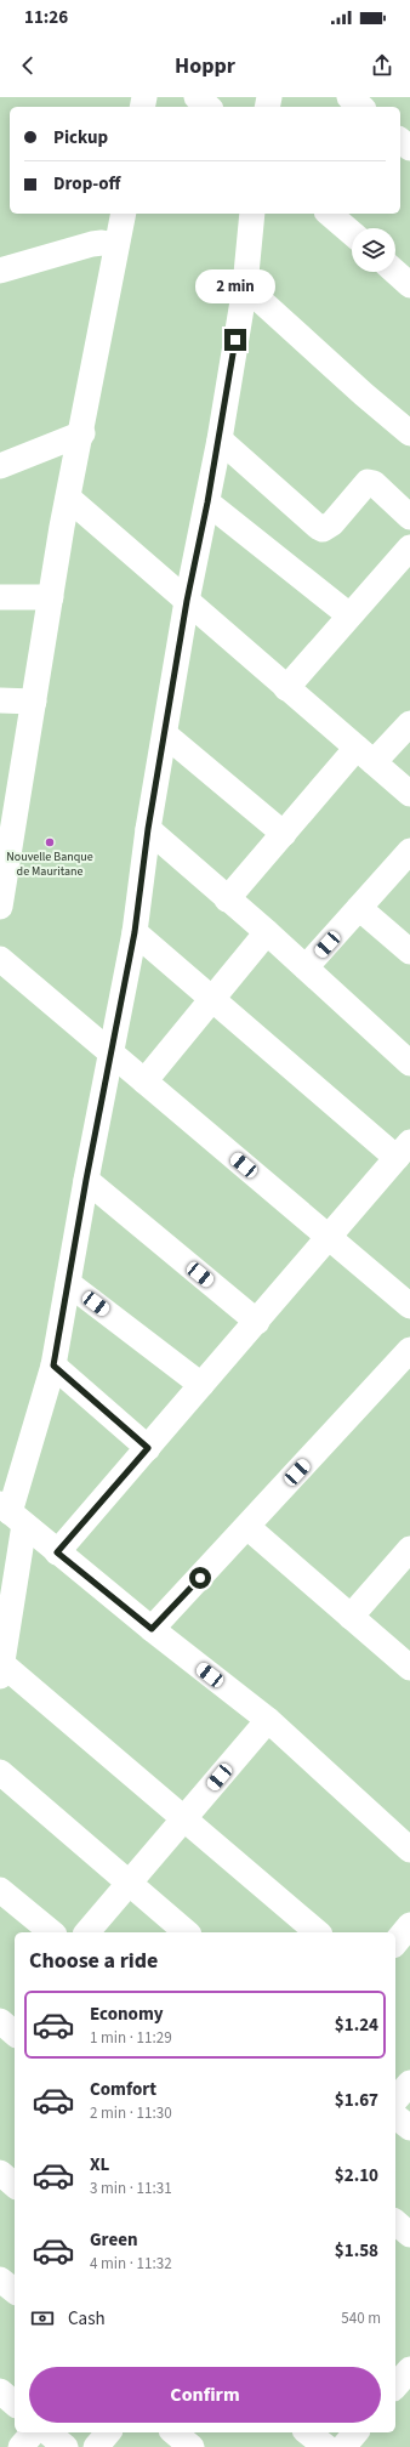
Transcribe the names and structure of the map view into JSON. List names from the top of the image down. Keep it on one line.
{"places":["Nouvelle Banque de Mauritane"],"page":{"status":"11:26","header":"Hoppr","banner":["Pickup","Drop-off"],"bubble":"2 min","heading":"Choose a ride","list":[{"name":"Economy","note":"1 min · 11:29","value":"$1.24"},{"name":"Comfort","note":"2 min · 11:30","value":"$1.67"},{"name":"XL","note":"3 min · 11:31","value":"$2.10"},{"name":"Green","note":"4 min · 11:32","value":"$1.58"}],"pay":["Cash","540 m"],"buttons":"Confirm"}}
